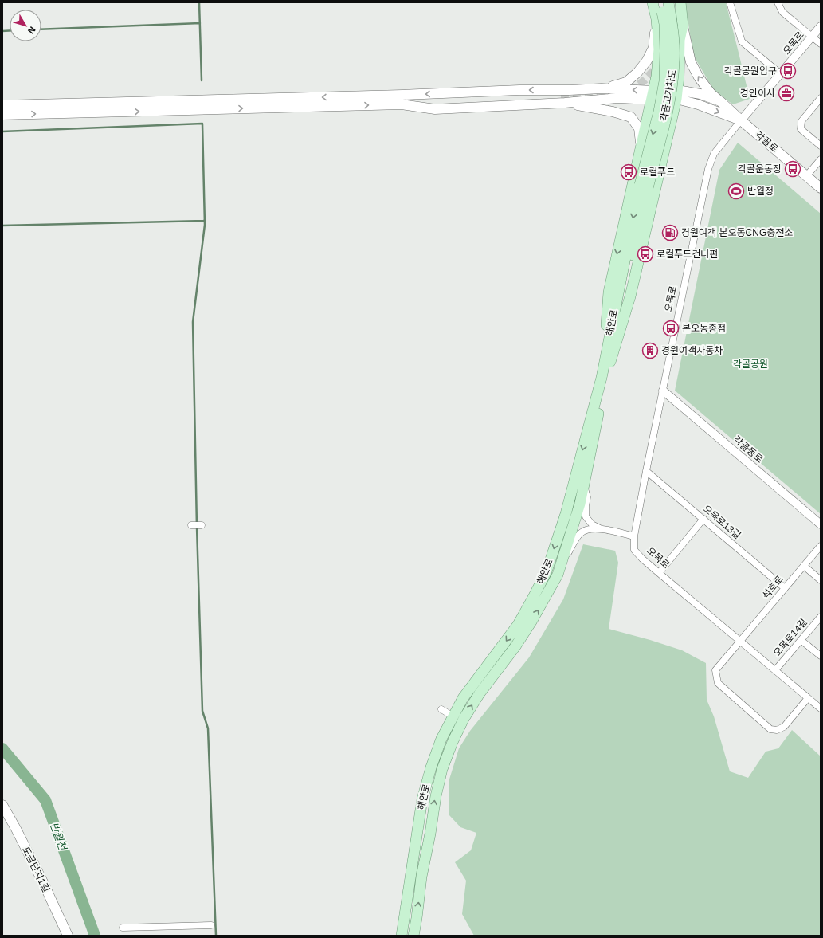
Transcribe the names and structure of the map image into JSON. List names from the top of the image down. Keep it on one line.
{"streets":{"main road":["각골고가차도","각골로","해안로","도금단지1길"],"street":["오목로","각골동로","오목로13길","석호로","오목로14길"]},"crossings":[["오목로","각골로"],["오목로","각골동로"],["오목로","오목로13길"],["오목로","석호로"],["오목로","오목로14길"],["각골고가차도","해안로"],["오목로13길","석호로"]],"water":["반월천"],"parks":["각골공원"],"places":{"bus stop":["각골공원입구","각골운동장","로컬푸드","로컬푸드건너편","본오동종점"],"office":["경인이사"],"sports":["반월정"],"fuel station":["경원여객 본오동CNG충전소"],"building":["경원여객자동차"]},"north":"bottom right"}
